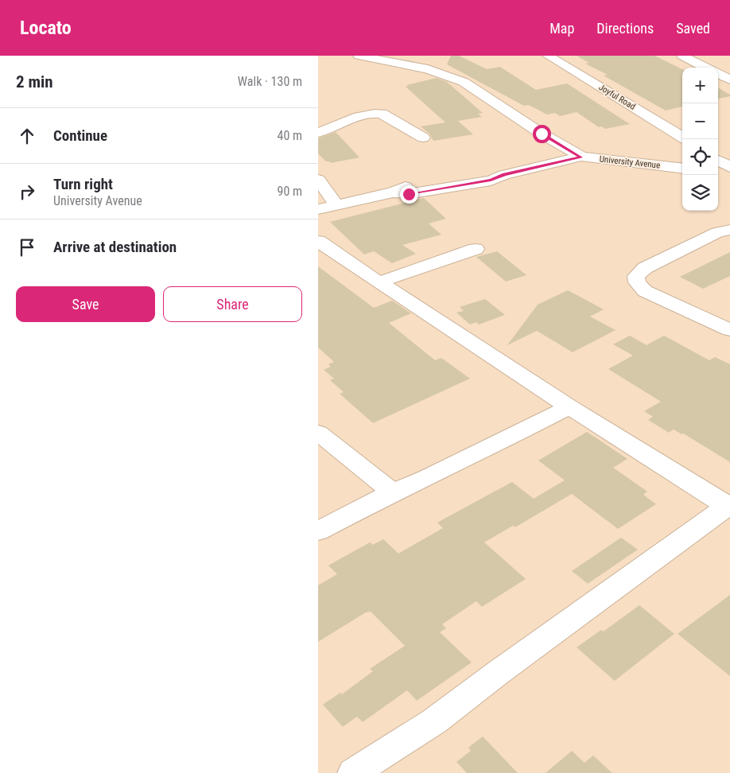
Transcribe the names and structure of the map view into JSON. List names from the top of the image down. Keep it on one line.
{"streets":{"street":["Joyful Road","University Avenue"]},"page":{"header":"Locato","nav":["Map","Directions","Saved"],"heading":["2 min","Walk · 130 m"],"map_buttons":["+","−"],"list":[["Continue","40 m"],["Turn right","University Avenue","90 m"],"Arrive at destination"],"buttons":["Save","Share"]}}
